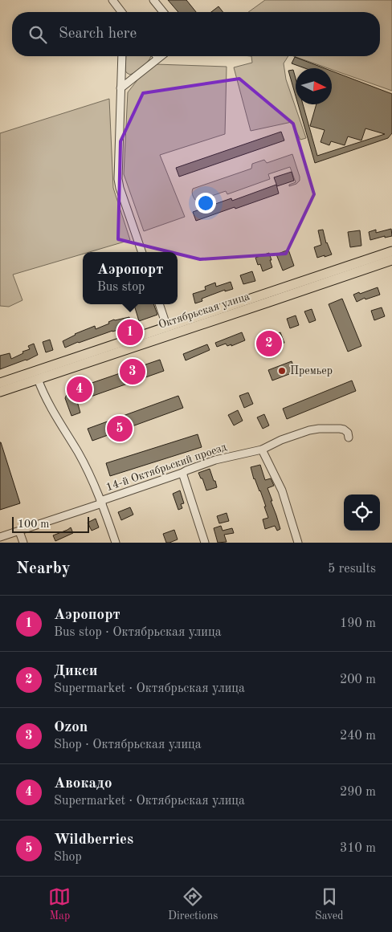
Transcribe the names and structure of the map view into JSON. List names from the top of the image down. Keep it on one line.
{"streets":{"main road":["Октябрьская улица"],"street":["14-й Октябрьский проезд"]},"places":["Премьер"],"scale_bar":"100 m","north":"right","page":{"search":"Search here","popup":["Аэропорт","Bus stop"],"pins":["1","2","3","4","5"],"scale":"100 m","heading":["Nearby","5 results"],"list":[{"mark":"1","name":"Аэропорт","note":"Bus stop · Октябрьская улица","value":"190 m"},{"mark":"2","name":"Дикси","note":"Supermarket · Октябрьская улица","value":"200 m"},{"mark":"3","name":"Ozon","note":"Shop · Октябрьская улица","value":"240 m"},{"mark":"4","name":"Авокадо","note":"Supermarket · Октябрьская улица","value":"290 m"},{"mark":"5","name":"Wildberries","note":"Shop","value":"310 m"}],"nav":["Map","Directions","Saved"]}}
